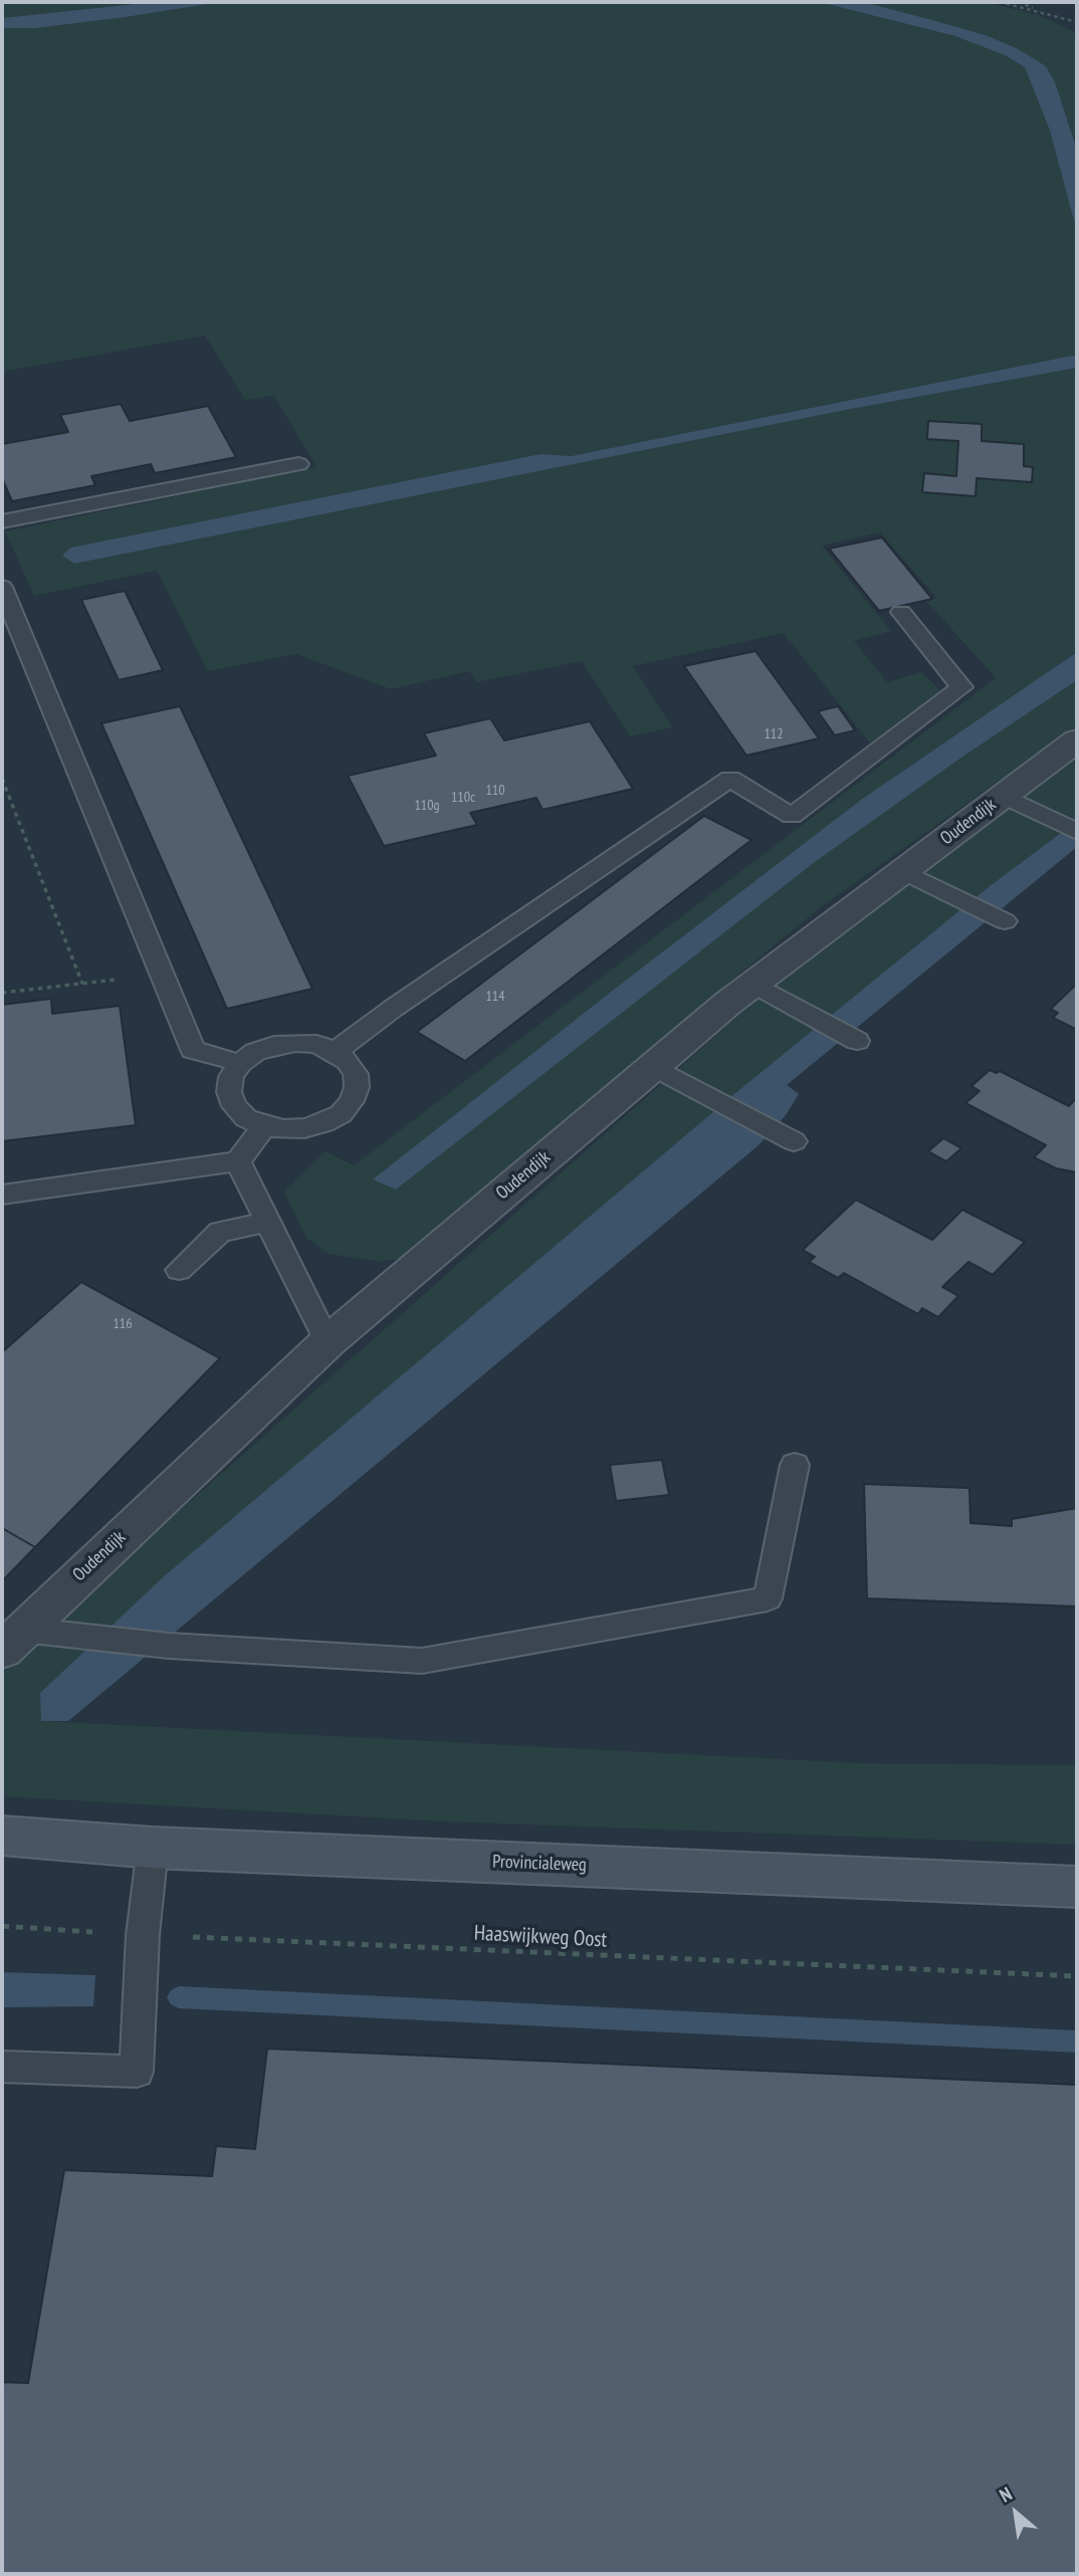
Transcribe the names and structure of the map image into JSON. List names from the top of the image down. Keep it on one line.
{"streets":{"main road":["Provincialeweg"],"street":["Oudendijk"],"path":["Haaswijkweg Oost"]},"house_numbers":["112","110","110c","110g","114","116"],"north":"top left"}
